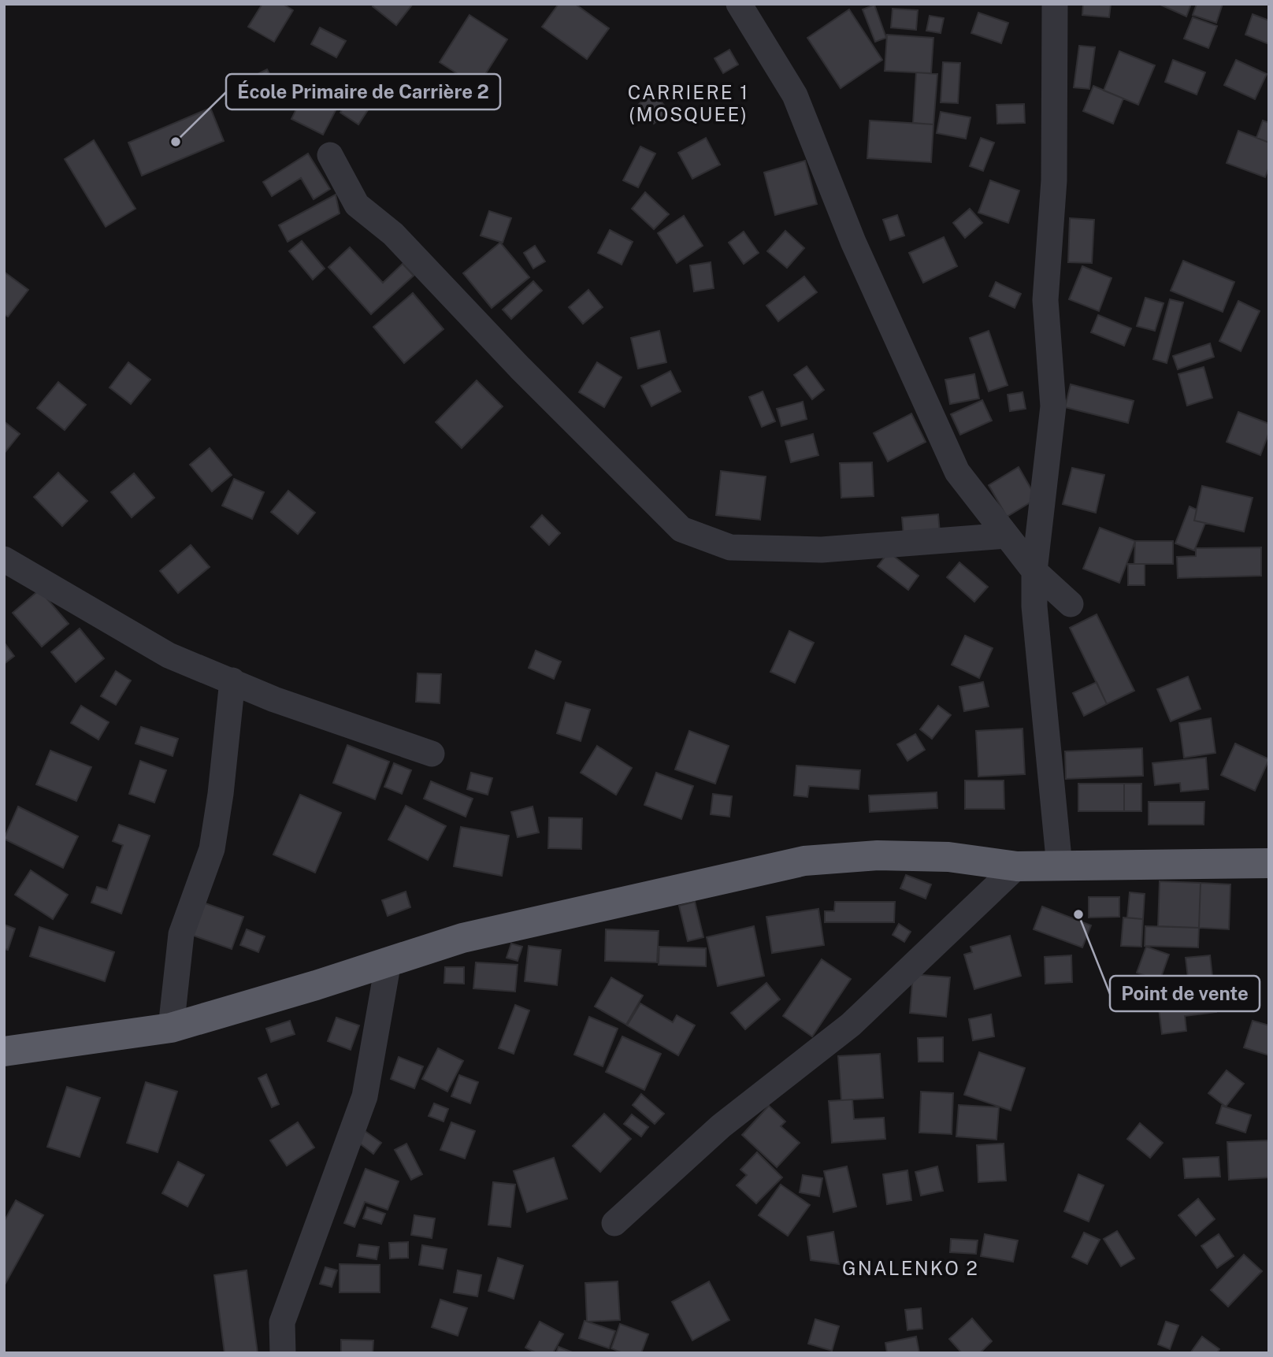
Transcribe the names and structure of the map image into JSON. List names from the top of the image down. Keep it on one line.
{"districts":["CARRIERE 1 (MOSQUEE)","GNALENKO 2"],"places":["École Primaire de Carrière 2","Point de vente"]}
